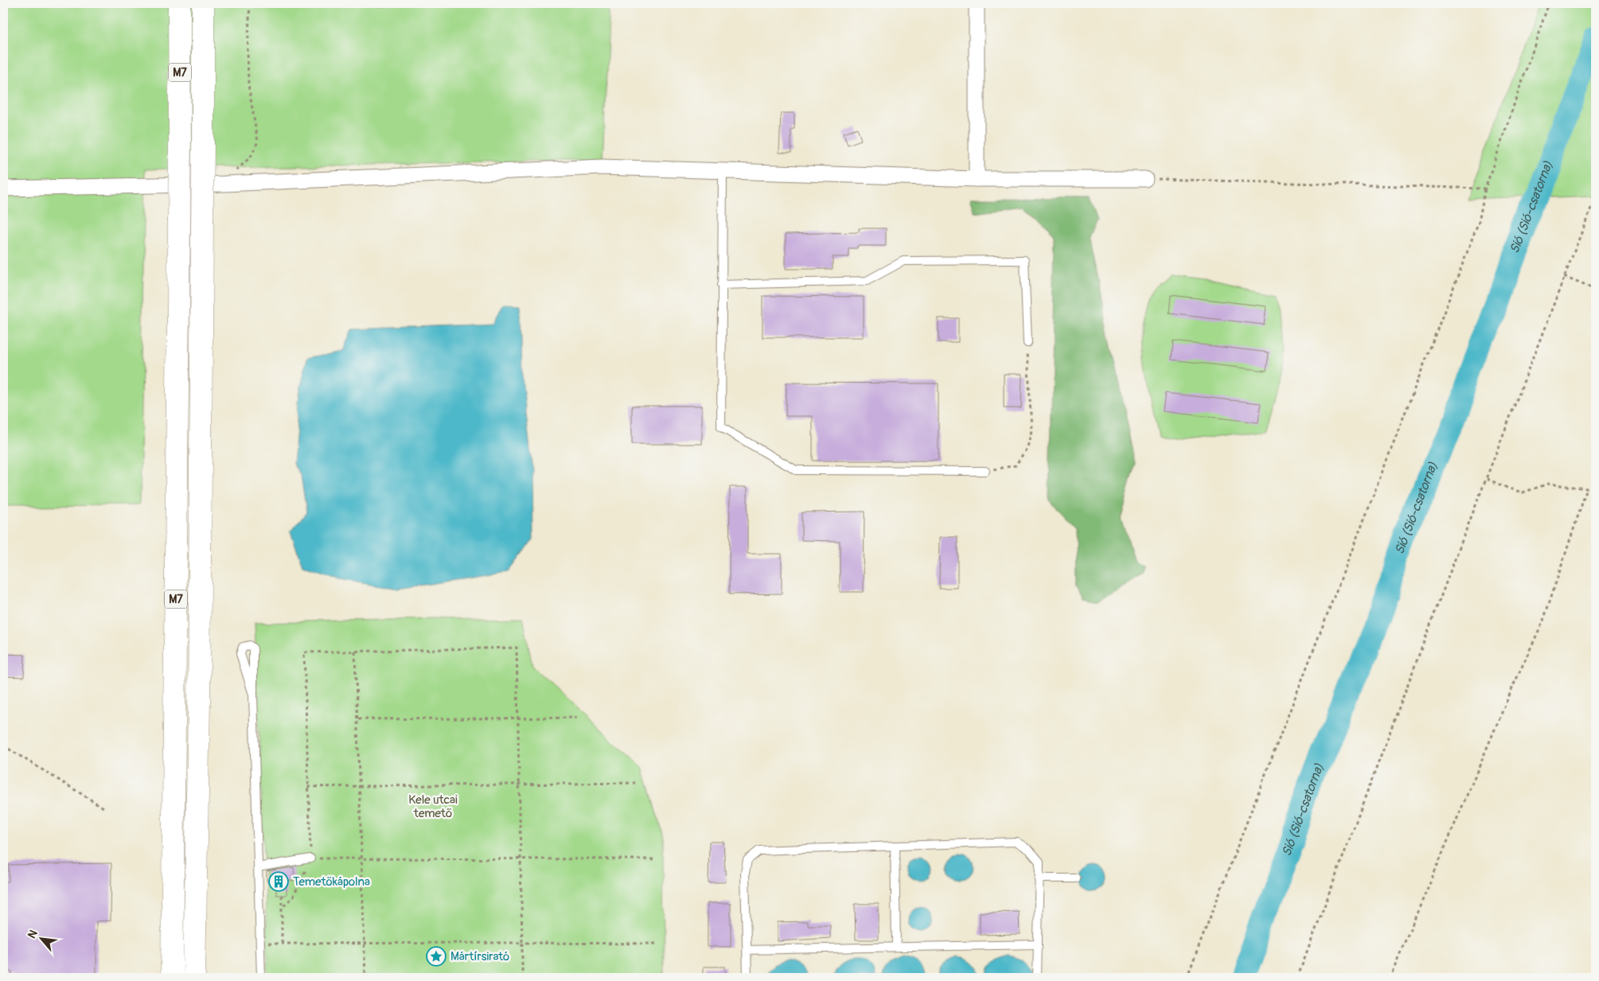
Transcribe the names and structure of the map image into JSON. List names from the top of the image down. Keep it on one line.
{"streets":{"highway":["M7"]},"water":["Sió (Sió-csatorna)"],"parks":["Kele utcai temető"],"places":{"building":["Temetőkápolna"],"place":["Mártírsirató"]},"north":"top left"}
